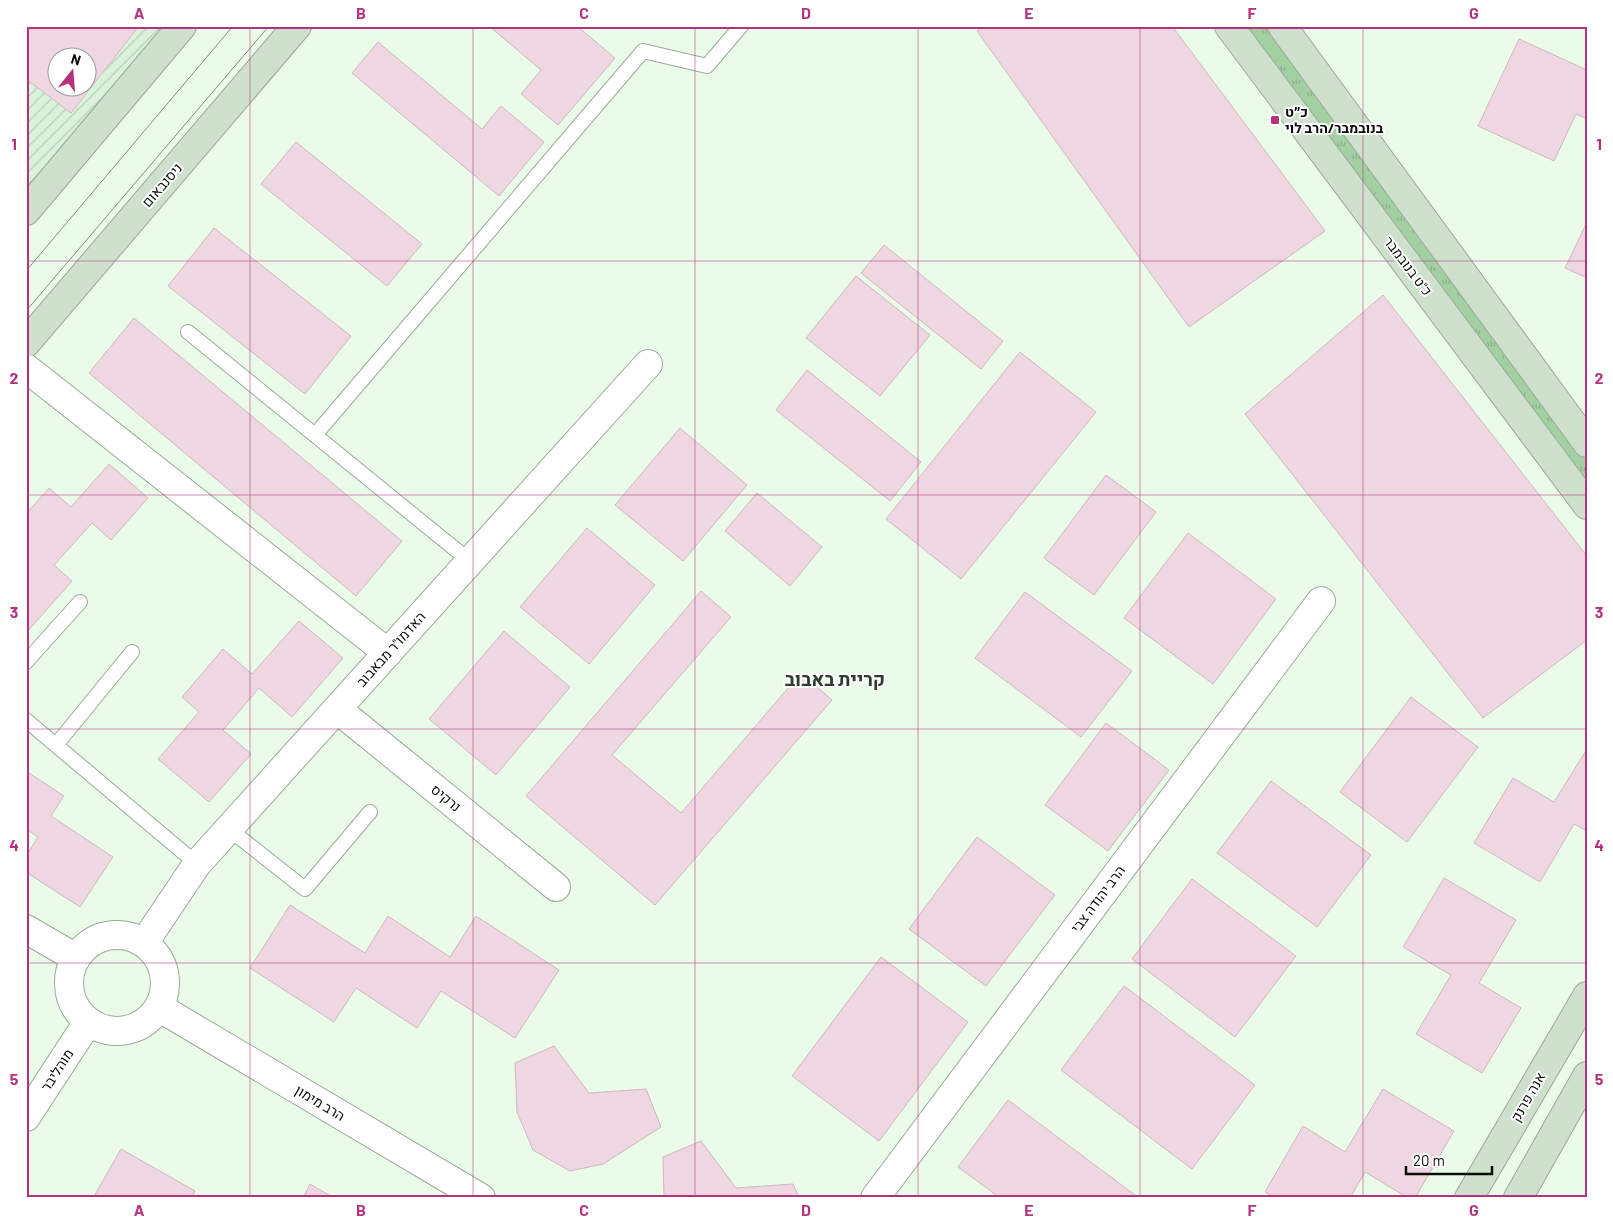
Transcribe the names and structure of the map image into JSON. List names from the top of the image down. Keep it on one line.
{"streets":{"street":["ניסנבאום","כ\"ט בנובמבר","האדמו\"ר מבאבוב","נרקיס","הרב יהודה צבי","מוהליבר","אנה פרנק","הרב מימון"]},"crossings":[["האדמו\"ר מבאבוב","נרקיס"],["האדמו\"ר מבאבוב","מוהליבר"],["האדמו\"ר מבאבוב","הרב מימון"],["מוהליבר","הרב מימון"]],"districts":["קריית באבוב"],"places":{"transit":["כ״ט בנובמבר/הרב לוי"]},"scale_bar":"20 m","north":"top","grid":{"columns":["A","B","C","D","E","F","G"],"rows":["1","2","3","4","5"]}}
